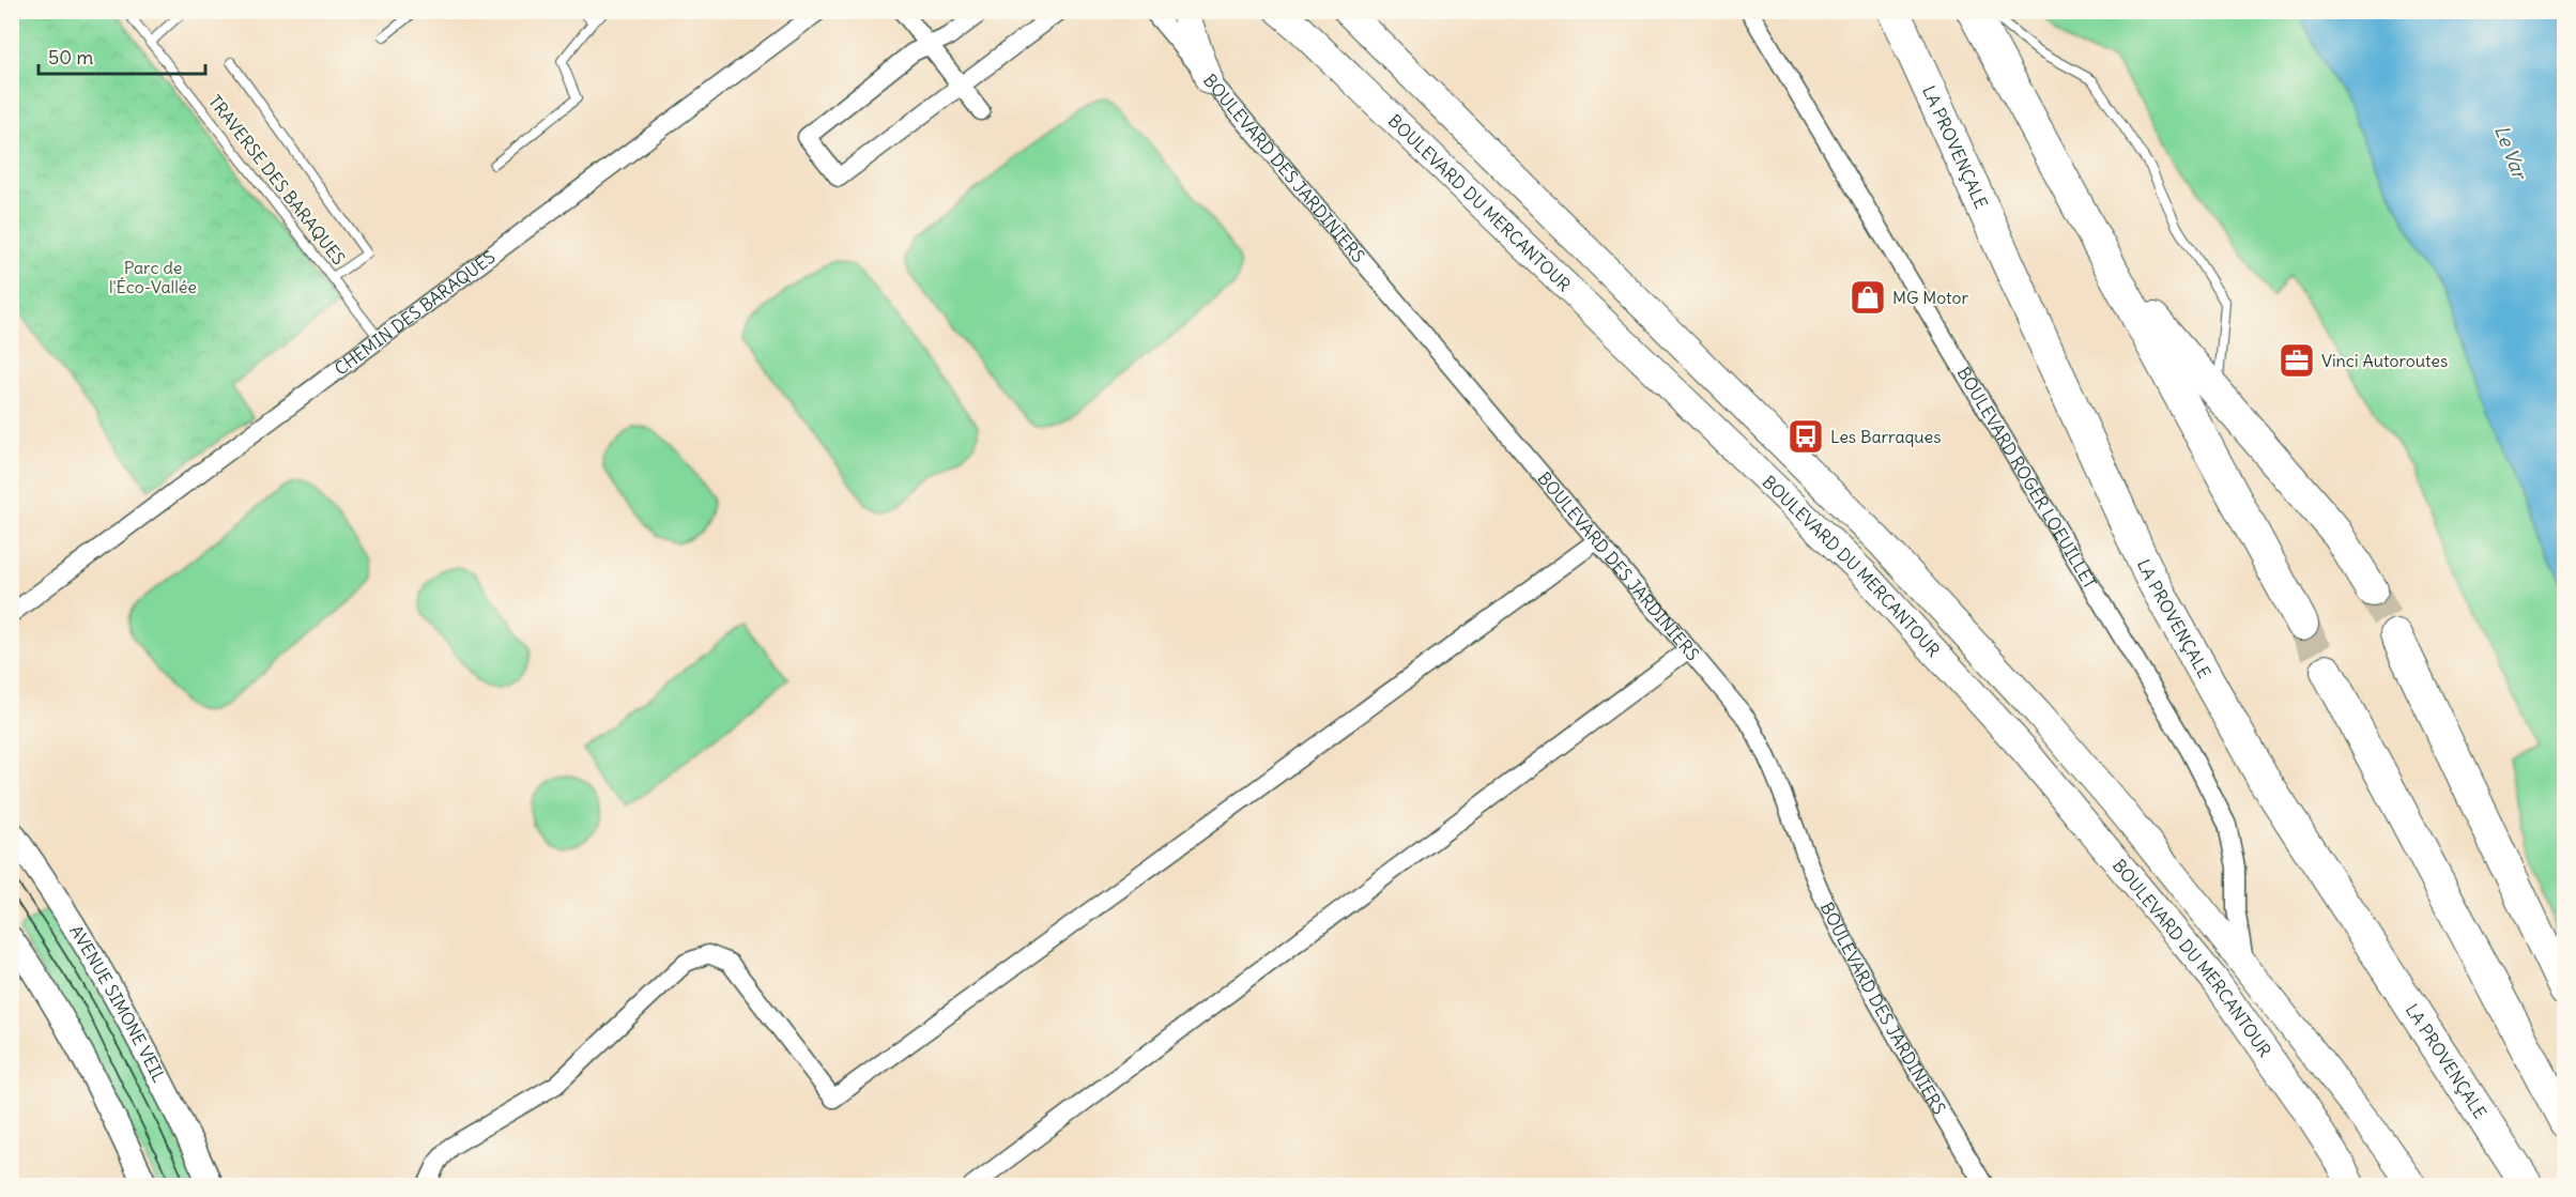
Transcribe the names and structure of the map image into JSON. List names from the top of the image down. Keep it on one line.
{"streets":{"highway":["LA PROVENÇALE"],"main road":["BOULEVARD DU MERCANTOUR","AVENUE SIMONE VEIL"],"street":["BOULEVARD DES JARDINIERS","CHEMIN DES BARAQUES","BOULEVARD ROGER LOEUILLET"],"lane":["TRAVERSE DES BARAQUES"]},"crossings":[["TRAVERSE DES BARAQUES","CHEMIN DES BARAQUES"],["BOULEVARD DU MERCANTOUR","BOULEVARD ROGER LOEUILLET"]],"water":["Le Var"],"parks":["Parc de l'Éco-Vallée"],"places":{"shop":["MG Motor"],"office":["Vinci Autoroutes"],"bus stop":["Les Barraques"]},"scale_bar":"50 m"}
